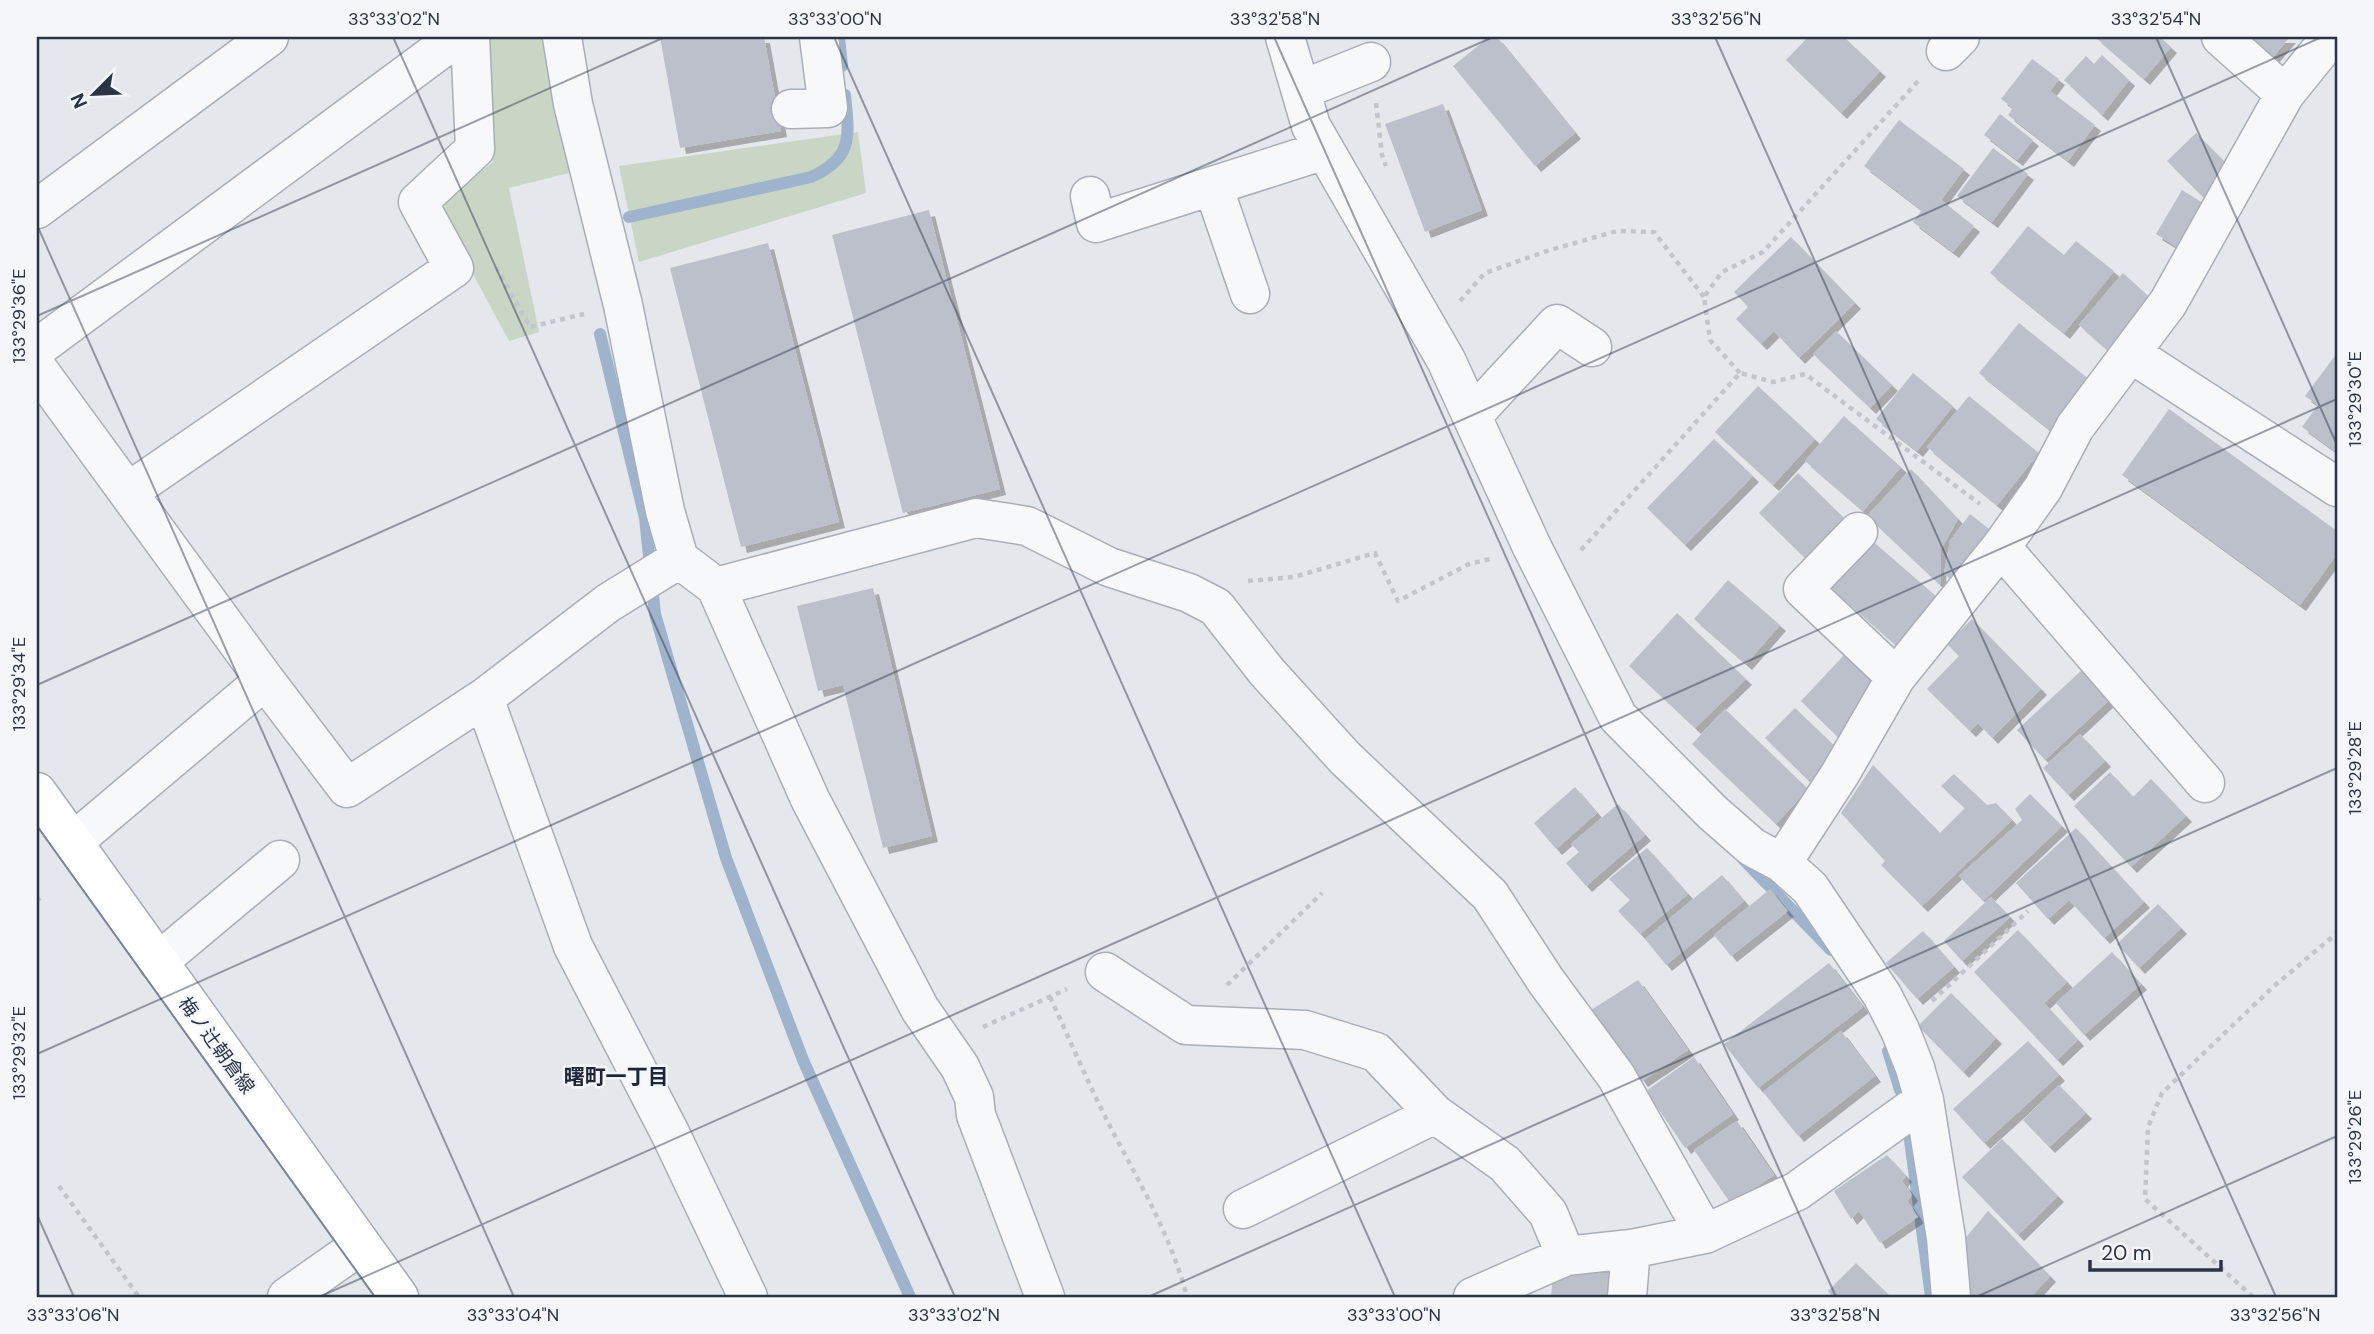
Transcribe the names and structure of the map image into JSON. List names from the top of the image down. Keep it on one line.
{"streets":{"main road":["梅ノ辻朝倉線"]},"districts":["曙町一丁目"],"scale_bar":"20 m","north":"bottom left","coordinates":["33°33'02\"N","33°33'00\"N","33°32'58\"N","33°32'56\"N","33°32'54\"N","133°29'36\"E","133°29'30\"E","133°29'34\"E","133°29'28\"E","133°29'32\"E","133°29'26\"E","33°33'06\"N","33°33'04\"N"]}
